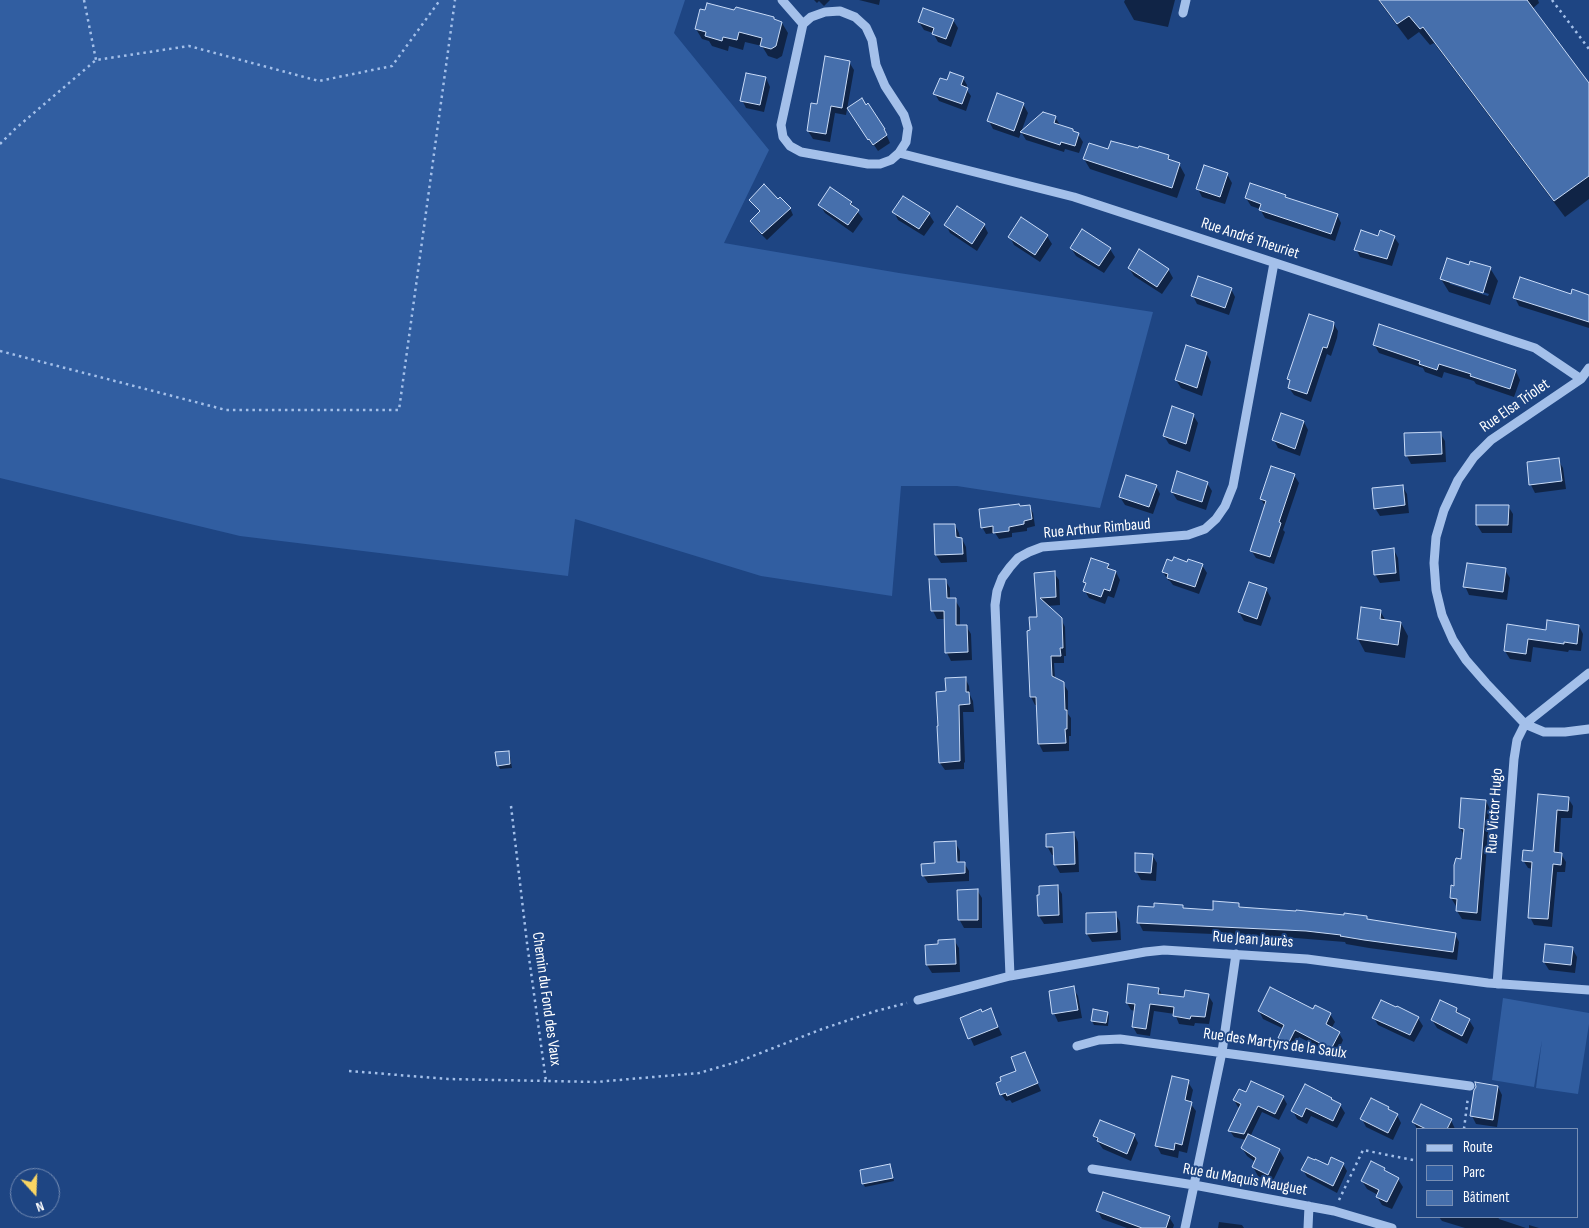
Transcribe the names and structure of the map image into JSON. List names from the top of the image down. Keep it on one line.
{"streets":{"street":["Rue André Theuriet","Rue Elsa Triolet","Rue Arthur Rimbaud","Rue Victor Hugo","Rue Jean Jaurès","Rue des Martyrs de la Saulx","Rue du Maquis Mauguet"],"path":["Chemin du Fond des Vaux"]},"crossings":[["Rue André Theuriet","Rue Elsa Triolet"],["Rue André Theuriet","Rue Arthur Rimbaud"],["Rue Elsa Triolet","Rue Victor Hugo"],["Rue Arthur Rimbaud","Rue Jean Jaurès"],["Rue Victor Hugo","Rue Jean Jaurès"],["Rue Jean Jaurès","Chemin du Fond des Vaux"]],"legend":["Route","Parc","Bâtiment"],"north":"bottom"}
